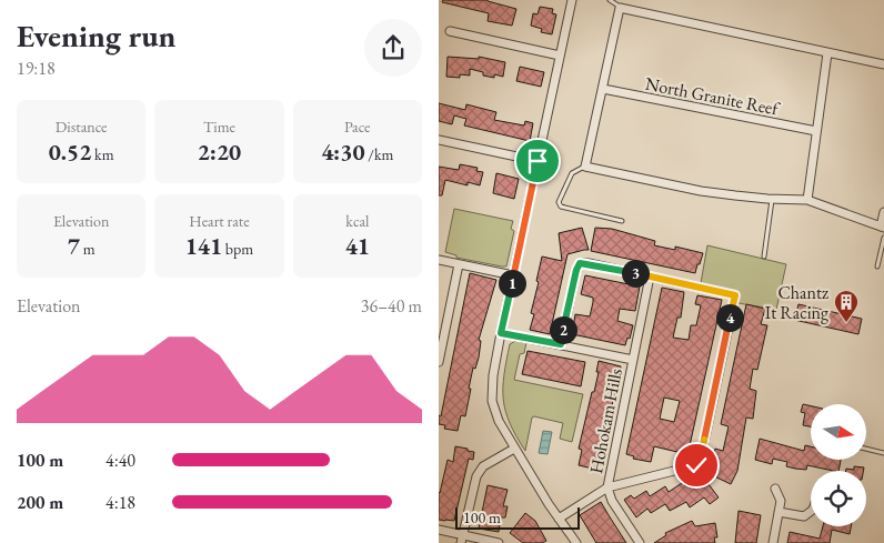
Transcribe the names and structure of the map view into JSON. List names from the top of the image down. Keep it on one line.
{"streets":{"street":["North Granite Reef","Hohokam Hills"]},"places":{"building":["Chantz It Racing"]},"scale_bar":"100 m","north":"right","page":{"heading":["Evening run","19:18"],"stats":[["Distance","0.52 km"],["Time","2:20"],["Pace","4:30 /km"],["Elevation","7 m"],["Heart rate","141 bpm"],["kcal","41"]],"pins":["3","1","4","2"],"chart":["Elevation","36–40 m"],"list":[{"name":"100 m","note":"4:40"},{"name":"200 m","note":"4:18"}],"scale":"100 m"}}
